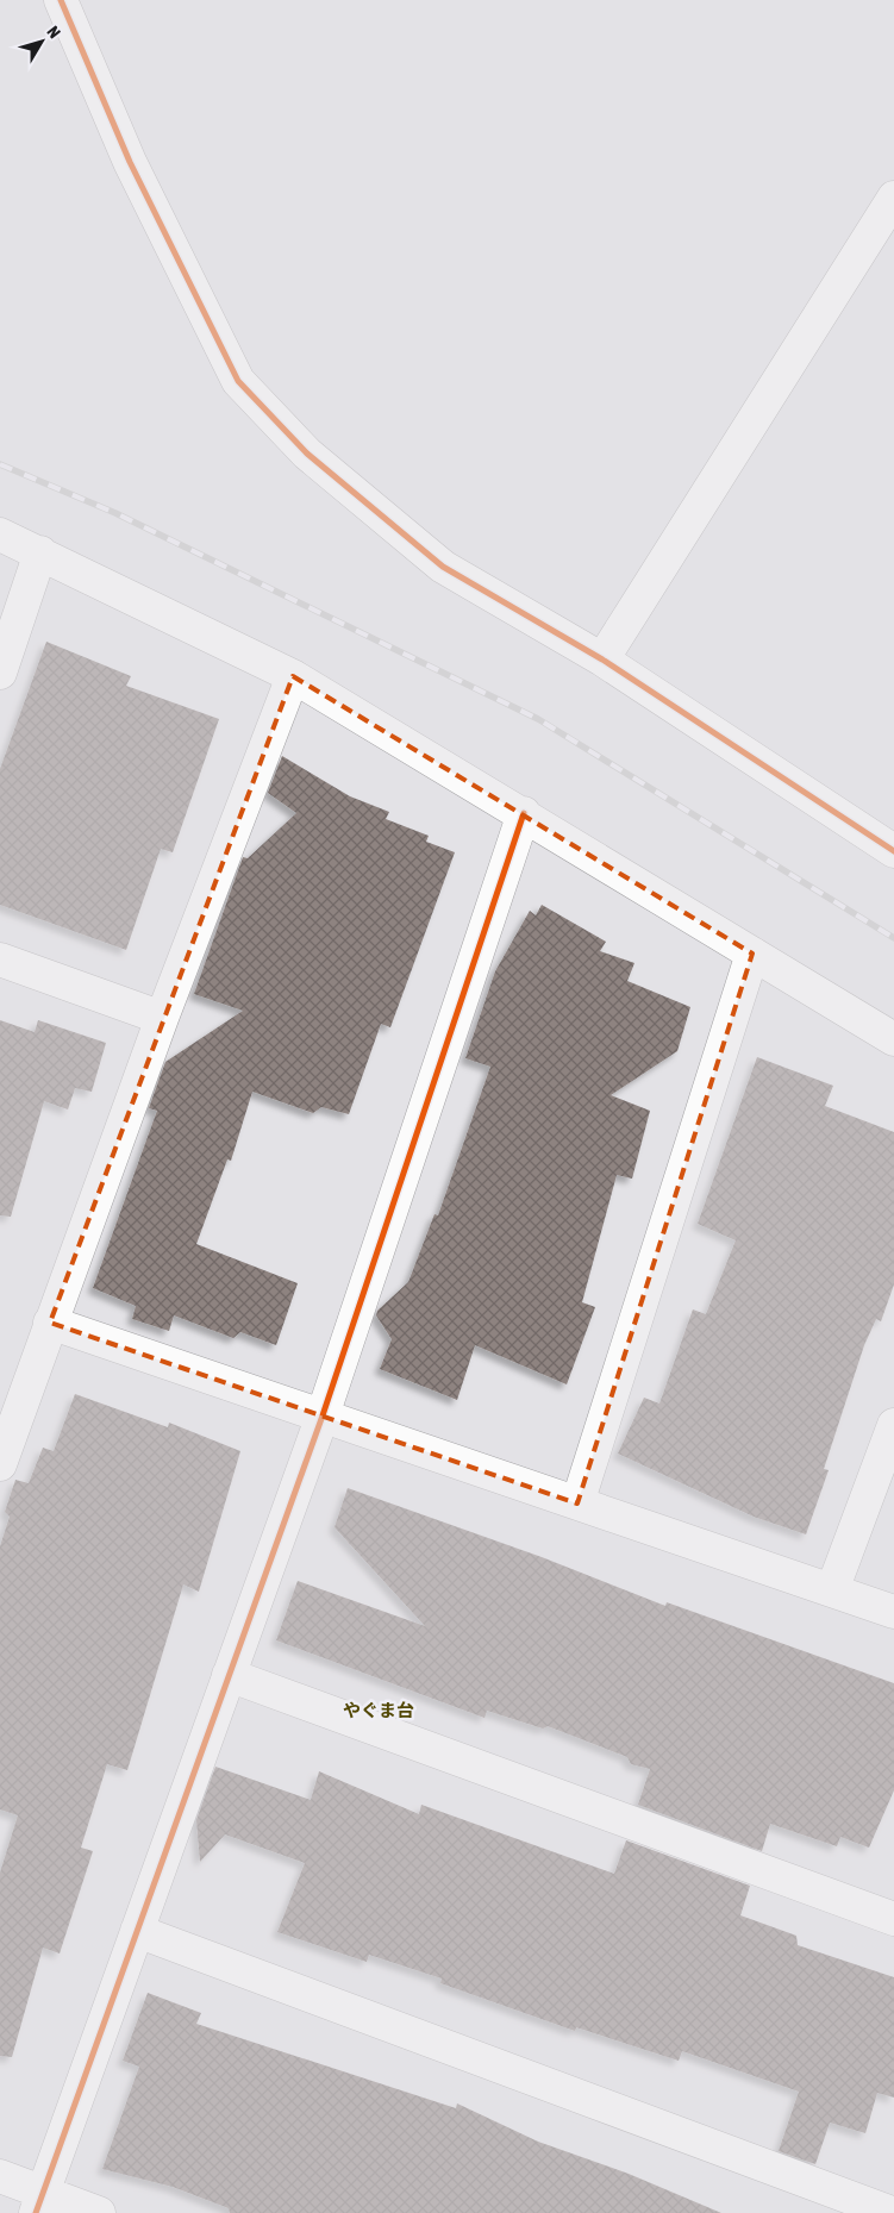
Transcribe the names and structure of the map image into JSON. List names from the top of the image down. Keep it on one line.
{"districts":["やぐま台"],"north":"top right"}
